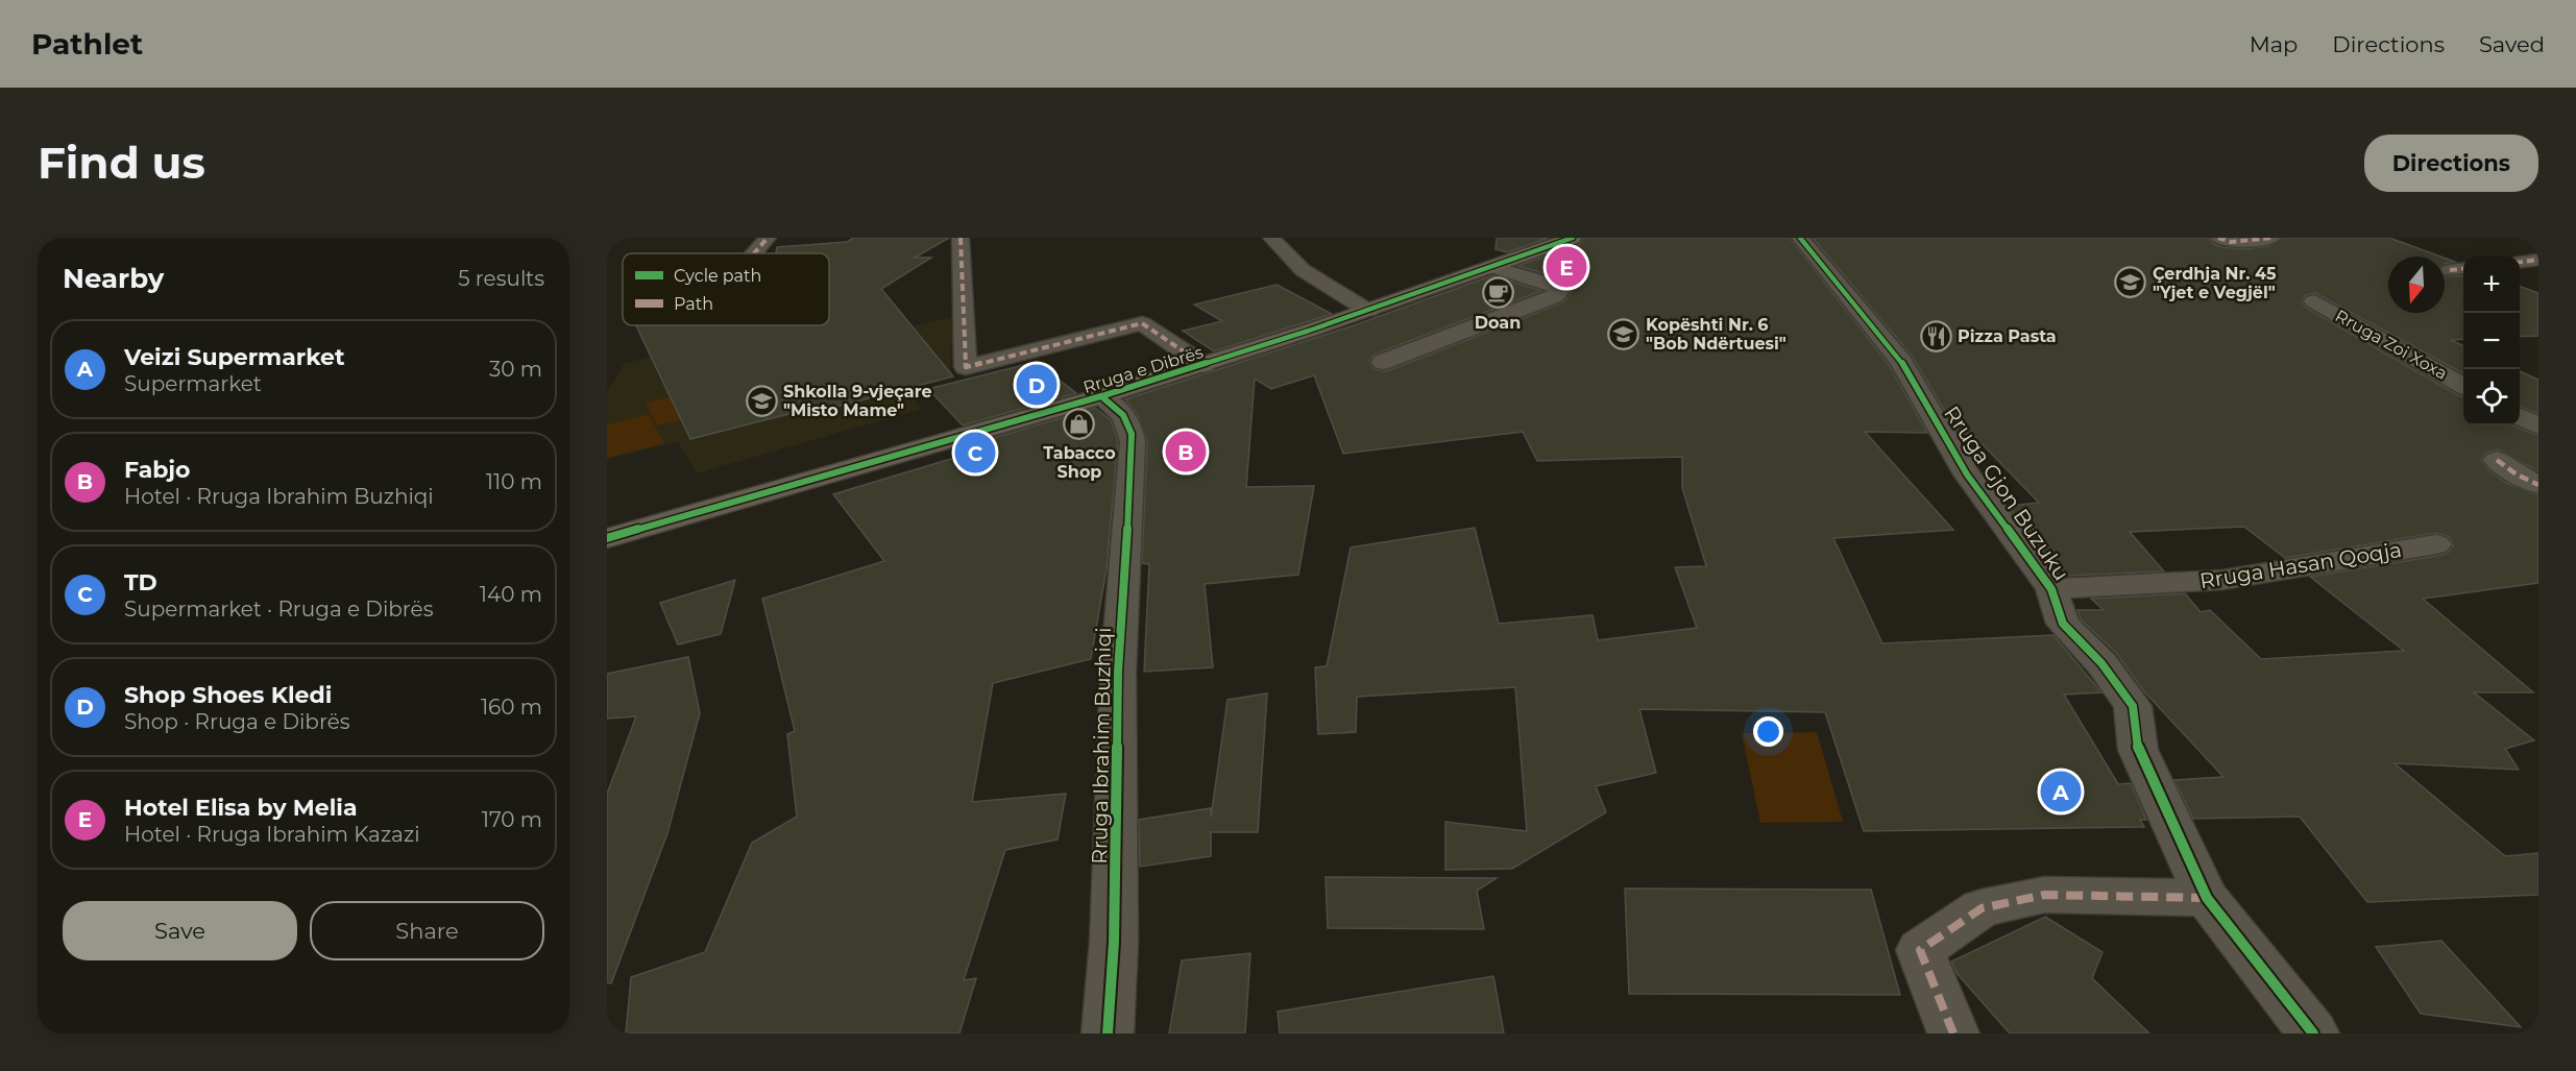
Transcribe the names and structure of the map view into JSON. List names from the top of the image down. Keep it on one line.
{"streets":{"main road":["Rruga e Dibrës"],"street":["Rruga Zoi Xoxa","Rruga Gjon Buzuku","Rruga Hasan Qoqja","Rruga Ibrahim Buzhiqi"]},"crossings":[["Rruga e Dibrës","Rruga Ibrahim Buzhiqi"],["Rruga Gjon Buzuku","Rruga Hasan Qoqja"]],"places":{"school or university":["Çerdhja Nr. 45 \"Yjet e Vegjël\"","Kopështi Nr. 6 \"Bob Ndërtuesi\"","Shkolla 9-vjeçare \"Misto Mame\""],"cafe":["Doan"],"restaurant":["Pizza Pasta"],"shop":["Tabacco Shop"]},"legend":["Cycle path","Path"],"north":"bottom","page":{"header":"Pathlet","nav":["Map","Directions","Saved"],"buttons":["Directions",["Save","Share"]],"title":"Find us","heading":["Nearby","5 results"],"pins":["E","D","B","C","A"],"map_buttons":["+","−"],"list":[{"mark":"A","name":"Veizi Supermarket","note":"Supermarket","value":"30 m"},{"mark":"B","name":"Fabjo","note":"Hotel · Rruga Ibrahim Buzhiqi","value":"110 m"},{"mark":"C","name":"TD","note":"Supermarket · Rruga e Dibrës","value":"140 m"},{"mark":"D","name":"Shop Shoes Kledi","note":"Shop · Rruga e Dibrës","value":"160 m"},{"mark":"E","name":"Hotel Elisa by Melia","note":"Hotel · Rruga Ibrahim Kazazi","value":"170 m"}]}}
